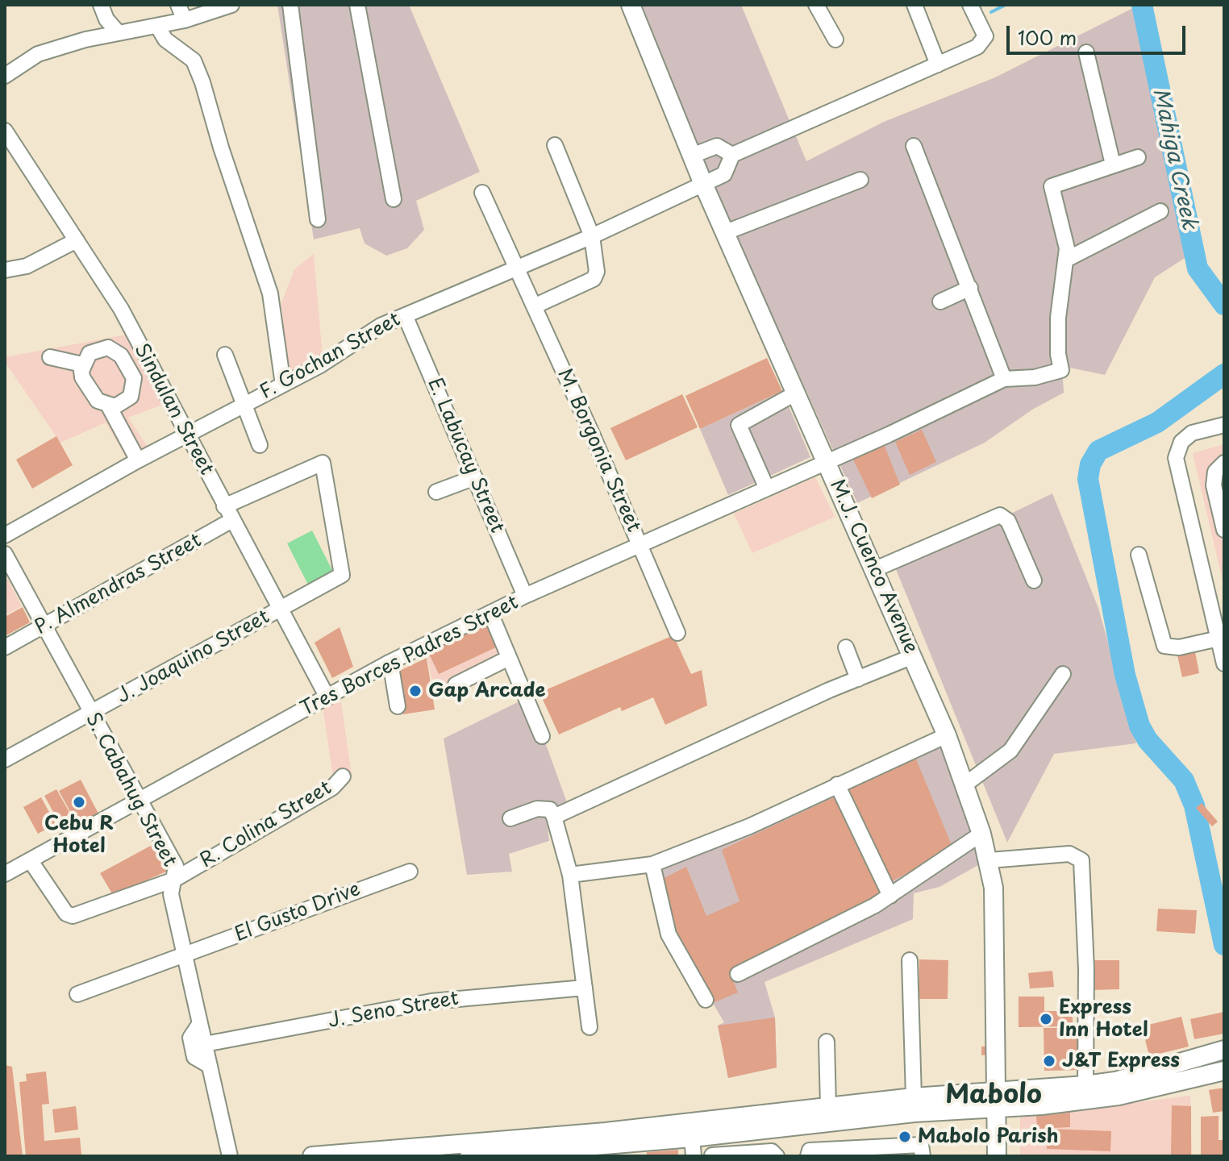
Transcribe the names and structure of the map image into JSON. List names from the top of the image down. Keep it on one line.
{"streets":{"main road":["M.J. Cuenco Avenue"],"street":["F. Gochan Street","Sindulan Street","M. Borgonia Street","E. Labucay Street","P. Almendras Street","Tres Borces Padres Street","J. Joaquino Street","S. Cabahug Street","R. Colina Street","El Gusto Drive","J. Seno Street"]},"crossings":[["F. Gochan Street","Sindulan Street"],["F. Gochan Street","M. Borgonia Street"],["F. Gochan Street","E. Labucay Street"],["F. Gochan Street","M.J. Cuenco Avenue"],["Sindulan Street","P. Almendras Street"],["Sindulan Street","Tres Borces Padres Street"],["Sindulan Street","J. Joaquino Street"],["M. Borgonia Street","Tres Borces Padres Street"],["E. Labucay Street","Tres Borces Padres Street"],["M.J. Cuenco Avenue","Tres Borces Padres Street"],["P. Almendras Street","S. Cabahug Street"],["Tres Borces Padres Street","S. Cabahug Street"],["Tres Borces Padres Street","R. Colina Street"],["J. Joaquino Street","S. Cabahug Street"],["S. Cabahug Street","R. Colina Street"],["S. Cabahug Street","El Gusto Drive"],["S. Cabahug Street","J. Seno Street"]],"districts":["Mabolo"],"water":["Mahiga Creek"],"places":["Gap Arcade","Cebu R Hotel","Express Inn Hotel","J&T Express","Mabolo Parish"],"scale_bar":"100 m"}
